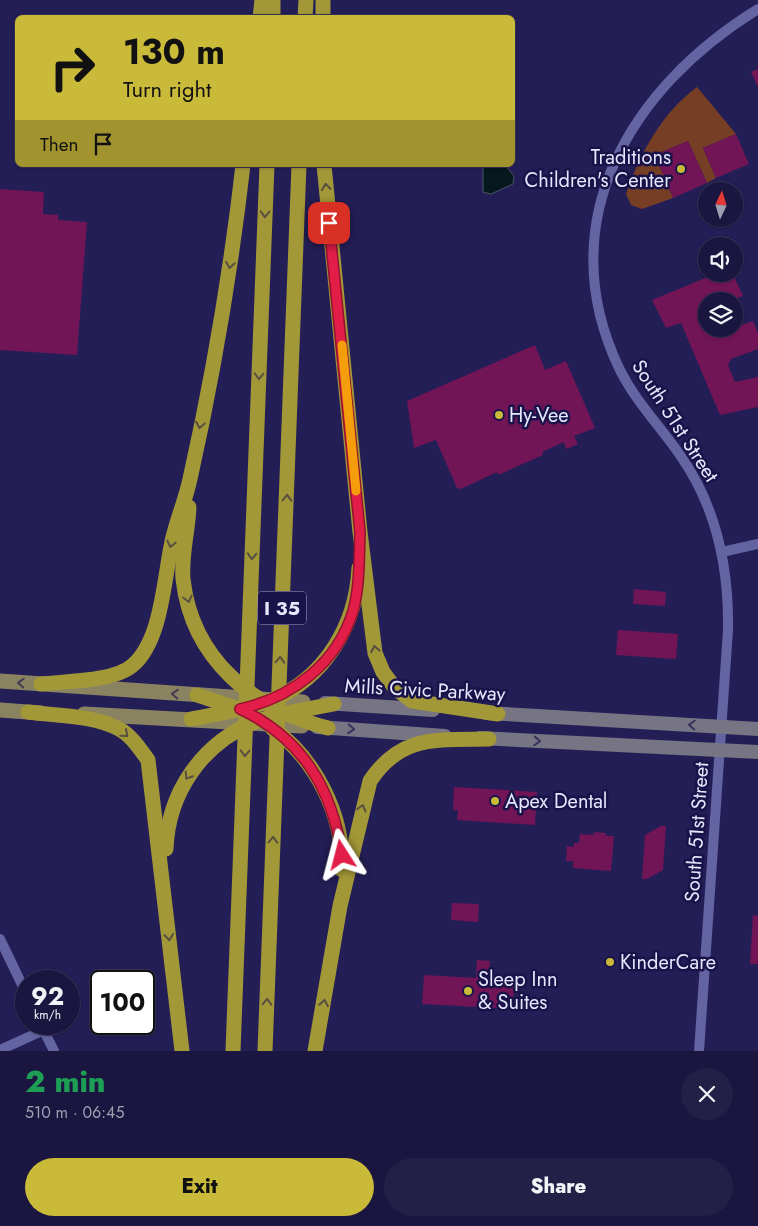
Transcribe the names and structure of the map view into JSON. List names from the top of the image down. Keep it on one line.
{"streets":{"highway":["I 35"],"main road":["Mills Civic Parkway"],"street":["South 51st Street"]},"crossings":[["South 51st Street","Mills Civic Parkway"]],"places":["Traditions Children's Center","Hy-Vee","Apex Dental","KinderCare","Sleep Inn & Suites"],"north":"top","page":{"turn":["130 m","Turn right"],"then":"Then","speed":"92 km/h","limit":"100","heading":["2 min","510 m · 06:45"],"buttons":["Exit","Share"]}}
